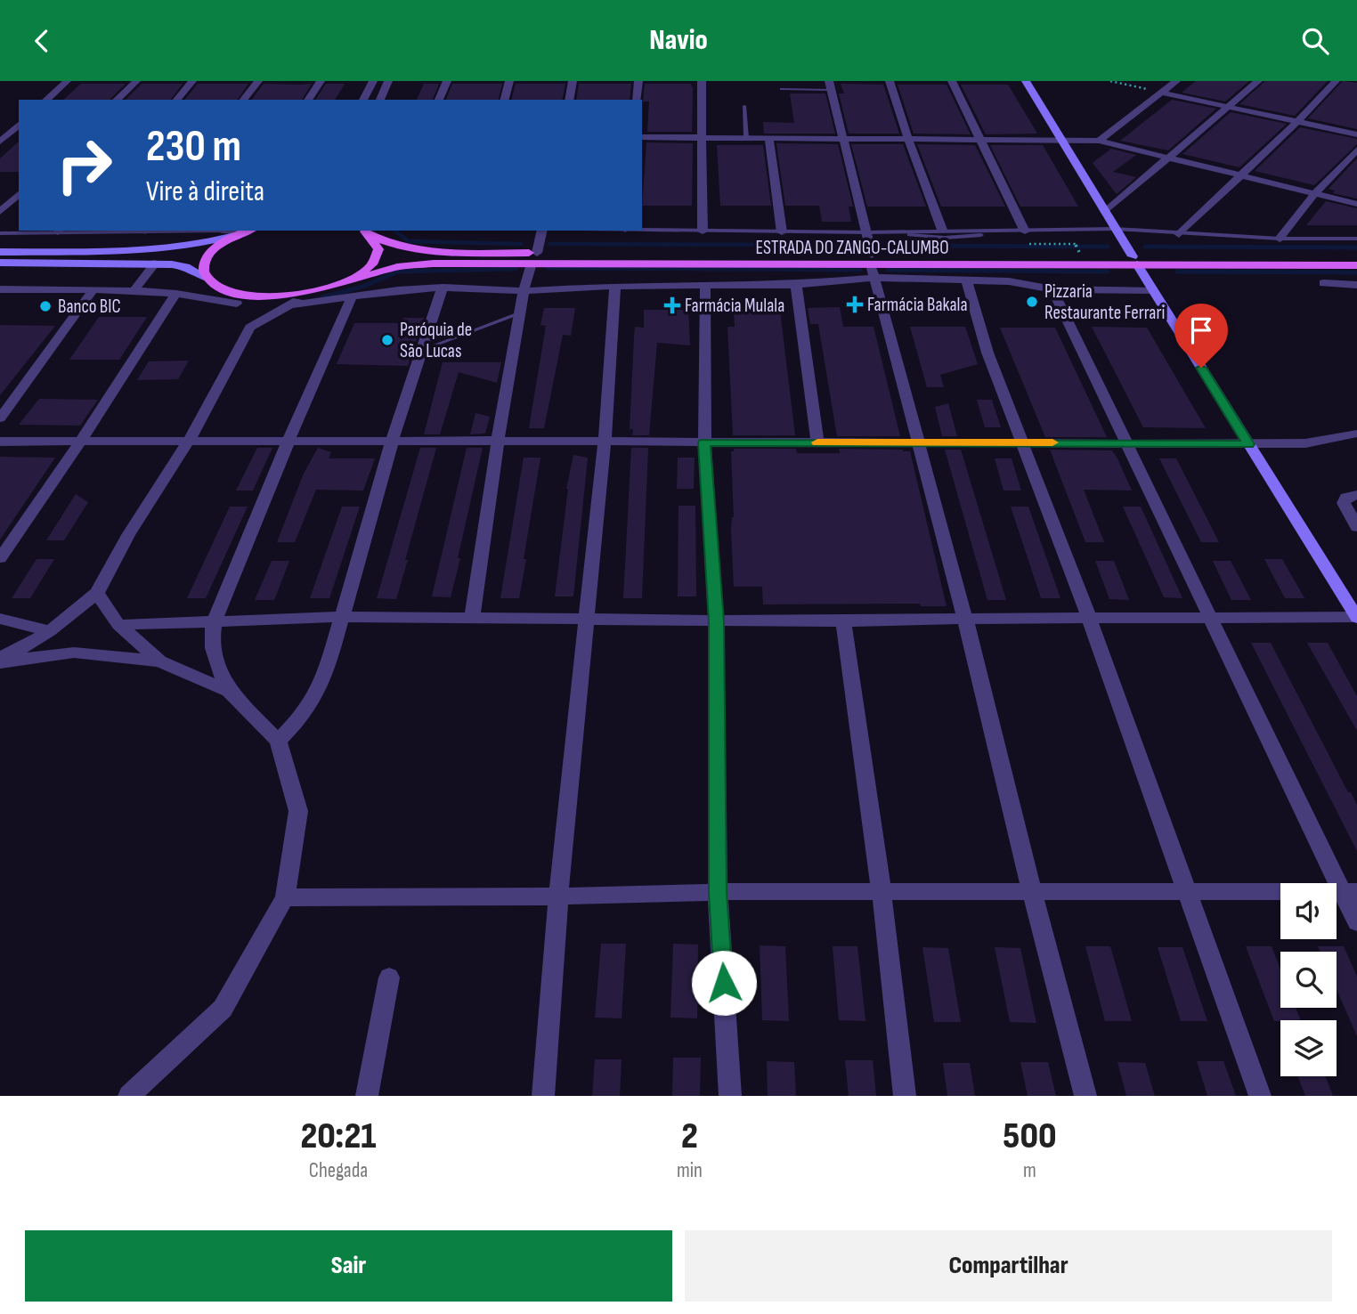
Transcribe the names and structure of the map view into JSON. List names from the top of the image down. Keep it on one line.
{"streets":{"main road":["ESTRADA DO ZANGO-CALUMBO"]},"places":{"other":["Pizzaria Restaurante Ferrari","Banco BIC","Paróquia de São Lucas"],"health":["Farmácia Bakala","Farmácia Mulala"]},"page":{"header":"Navio","turn":["230 m","Vire à direita"],"eta":["20:21","Chegada","2","min","500","m"],"buttons":["Sair","Compartilhar"]}}
